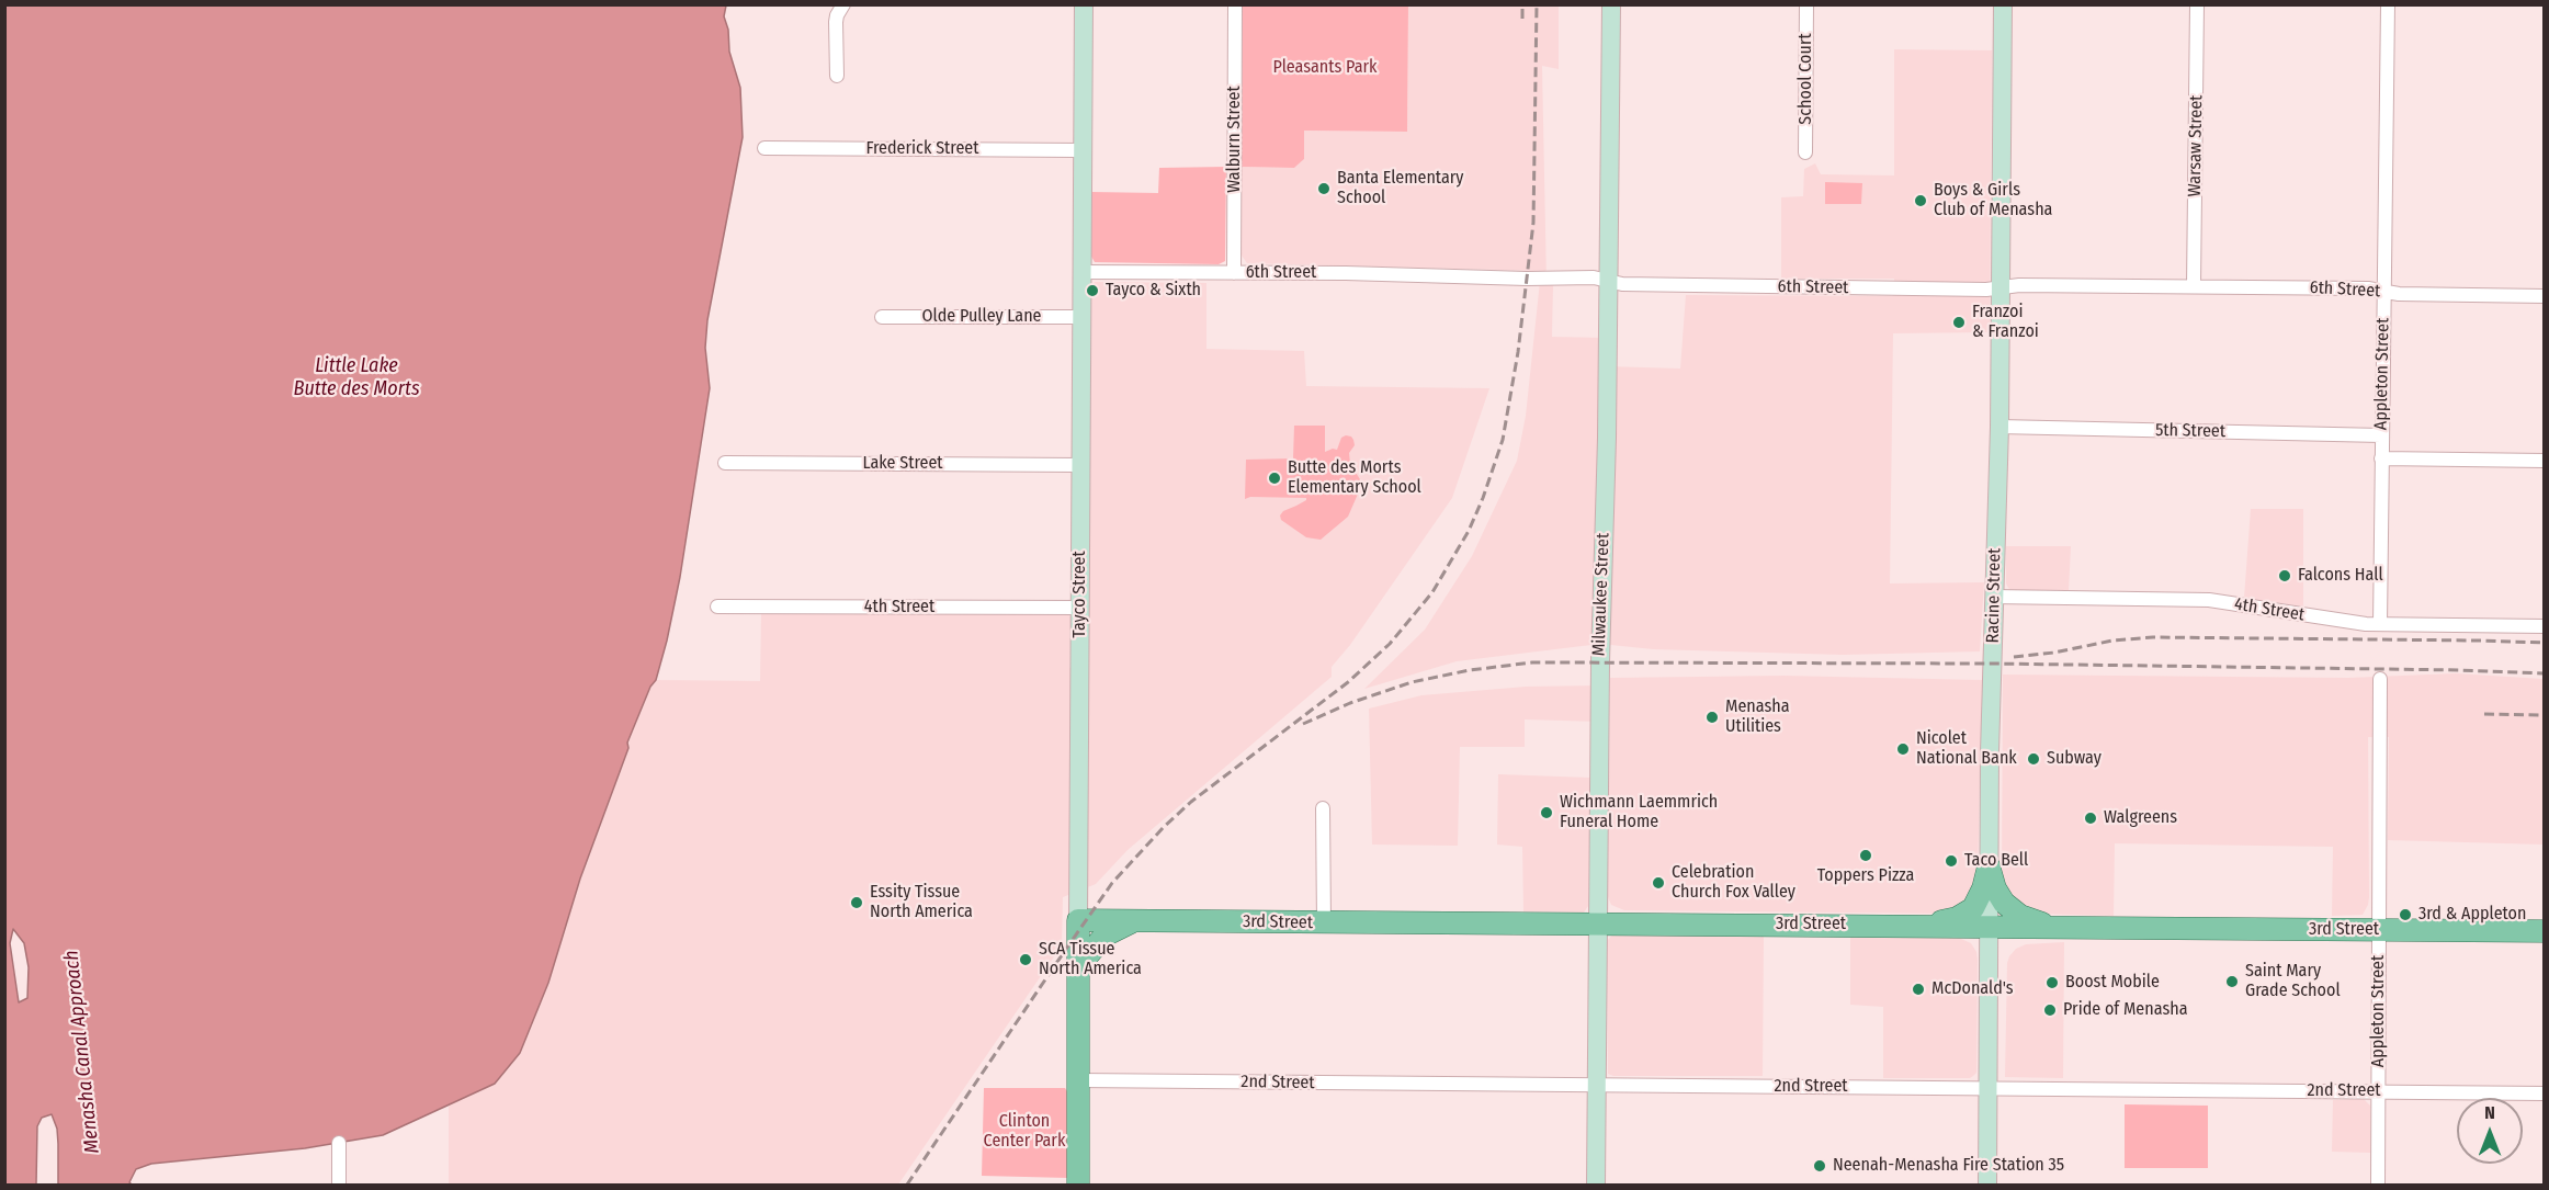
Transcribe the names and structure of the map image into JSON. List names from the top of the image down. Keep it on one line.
{"streets":{"main road":["Tayco Street","3rd Street"],"street":["School Court","Walburn Street","Warsaw Street","Frederick Street","6th Street","Olde Pulley Lane","Appleton Street","5th Street","Lake Street","Milwaukee Street","Racine Street","4th Street","2nd Street"]},"crossings":[["Walburn Street","6th Street"],["Warsaw Street","6th Street"],["Frederick Street","Tayco Street"],["6th Street","Appleton Street"],["6th Street","Tayco Street"],["6th Street","Milwaukee Street"],["6th Street","Racine Street"],["Olde Pulley Lane","Tayco Street"],["Appleton Street","5th Street"],["Appleton Street","4th Street"],["Appleton Street","3rd Street"],["Appleton Street","2nd Street"],["5th Street","Racine Street"],["Lake Street","Tayco Street"],["Tayco Street","4th Street"],["Tayco Street","3rd Street"],["Tayco Street","2nd Street"],["Milwaukee Street","3rd Street"],["Milwaukee Street","2nd Street"],["Racine Street","4th Street"],["Racine Street","3rd Street"],["Racine Street","2nd Street"]],"water":["Little Lake Butte des Morts","Menasha Canal Approach"],"parks":["Pleasants Park","Clinton Center Park"],"places":["Banta Elementary School","Boys & Girls Club of Menasha","Tayco & Sixth","Franzoi & Franzoi","Butte des Morts Elementary School","Falcons Hall","Menasha Utilities","Nicolet National Bank","Subway","Wichmann Laemmrich Funeral Home","Walgreens","Toppers Pizza","Taco Bell","Celebration Church Fox Valley","Essity Tissue North America","3rd & Appleton","SCA Tissue North America","Saint Mary Grade School","Boost Mobile","McDonald's","Pride of Menasha","Neenah-Menasha Fire Station 35"],"north":"top"}
